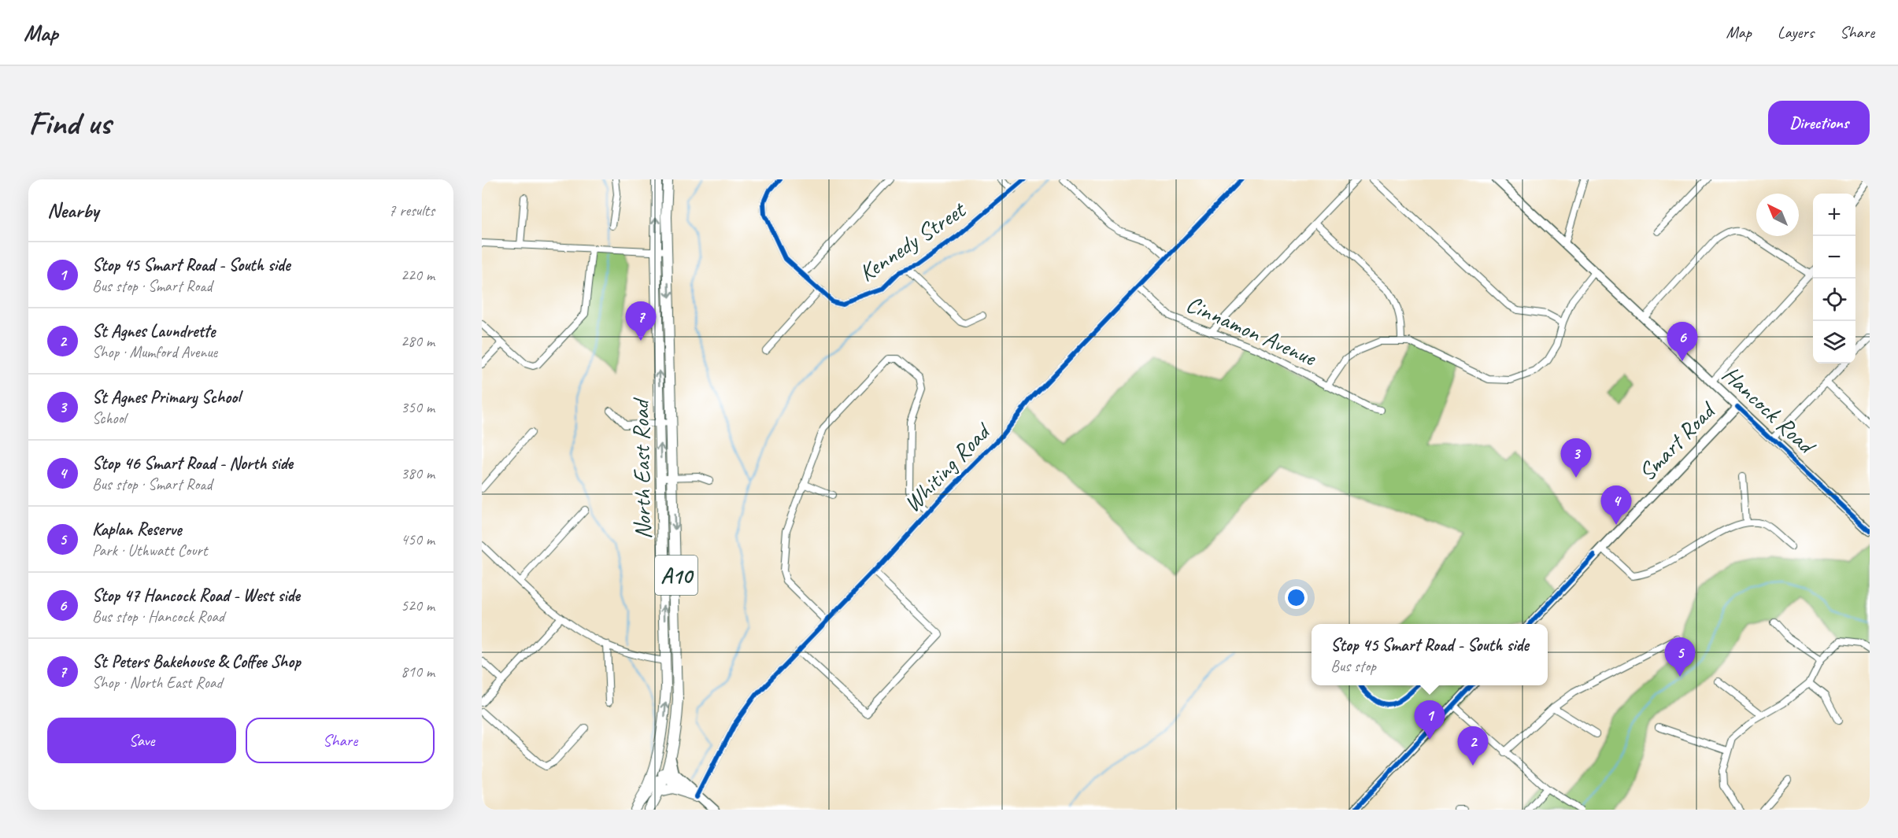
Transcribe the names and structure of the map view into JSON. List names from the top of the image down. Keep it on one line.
{"streets":{"main road":["Hancock Road","Smart Road","North East Road","A10"],"street":["Kennedy Street","Cinnamon Avenue","Whiting Road"]},"crossings":[["Cinnamon Avenue","Whiting Road"],["Hancock Road","Smart Road"]],"north":"top left","page":{"header":"Map","nav":["Map","Layers","Share"],"buttons":["Directions",["Save","Share"]],"title":"Find us","heading":["Nearby","7 results"],"map_buttons":["+","−"],"list":[{"mark":"1","name":"Stop 45 Smart Road - South side","note":"Bus stop · Smart Road","value":"220 m"},{"mark":"2","name":"St Agnes Laundrette","note":"Shop · Mumford Avenue","value":"280 m"},{"mark":"3","name":"St Agnes Primary School","note":"School","value":"350 m"},{"mark":"4","name":"Stop 46 Smart Road - North side","note":"Bus stop · Smart Road","value":"380 m"},{"mark":"5","name":"Kaplan Reserve","note":"Park · Uthwatt Court","value":"450 m"},{"mark":"6","name":"Stop 47 Hancock Road - West side","note":"Bus stop · Hancock Road","value":"520 m"},{"mark":"7","name":"St Peters Bakehouse & Coffee Shop","note":"Shop · North East Road","value":"810 m"}],"pins":["7","6","3","4","5","1","2"],"popup":["Stop 45 Smart Road - South side","Bus stop"]}}
